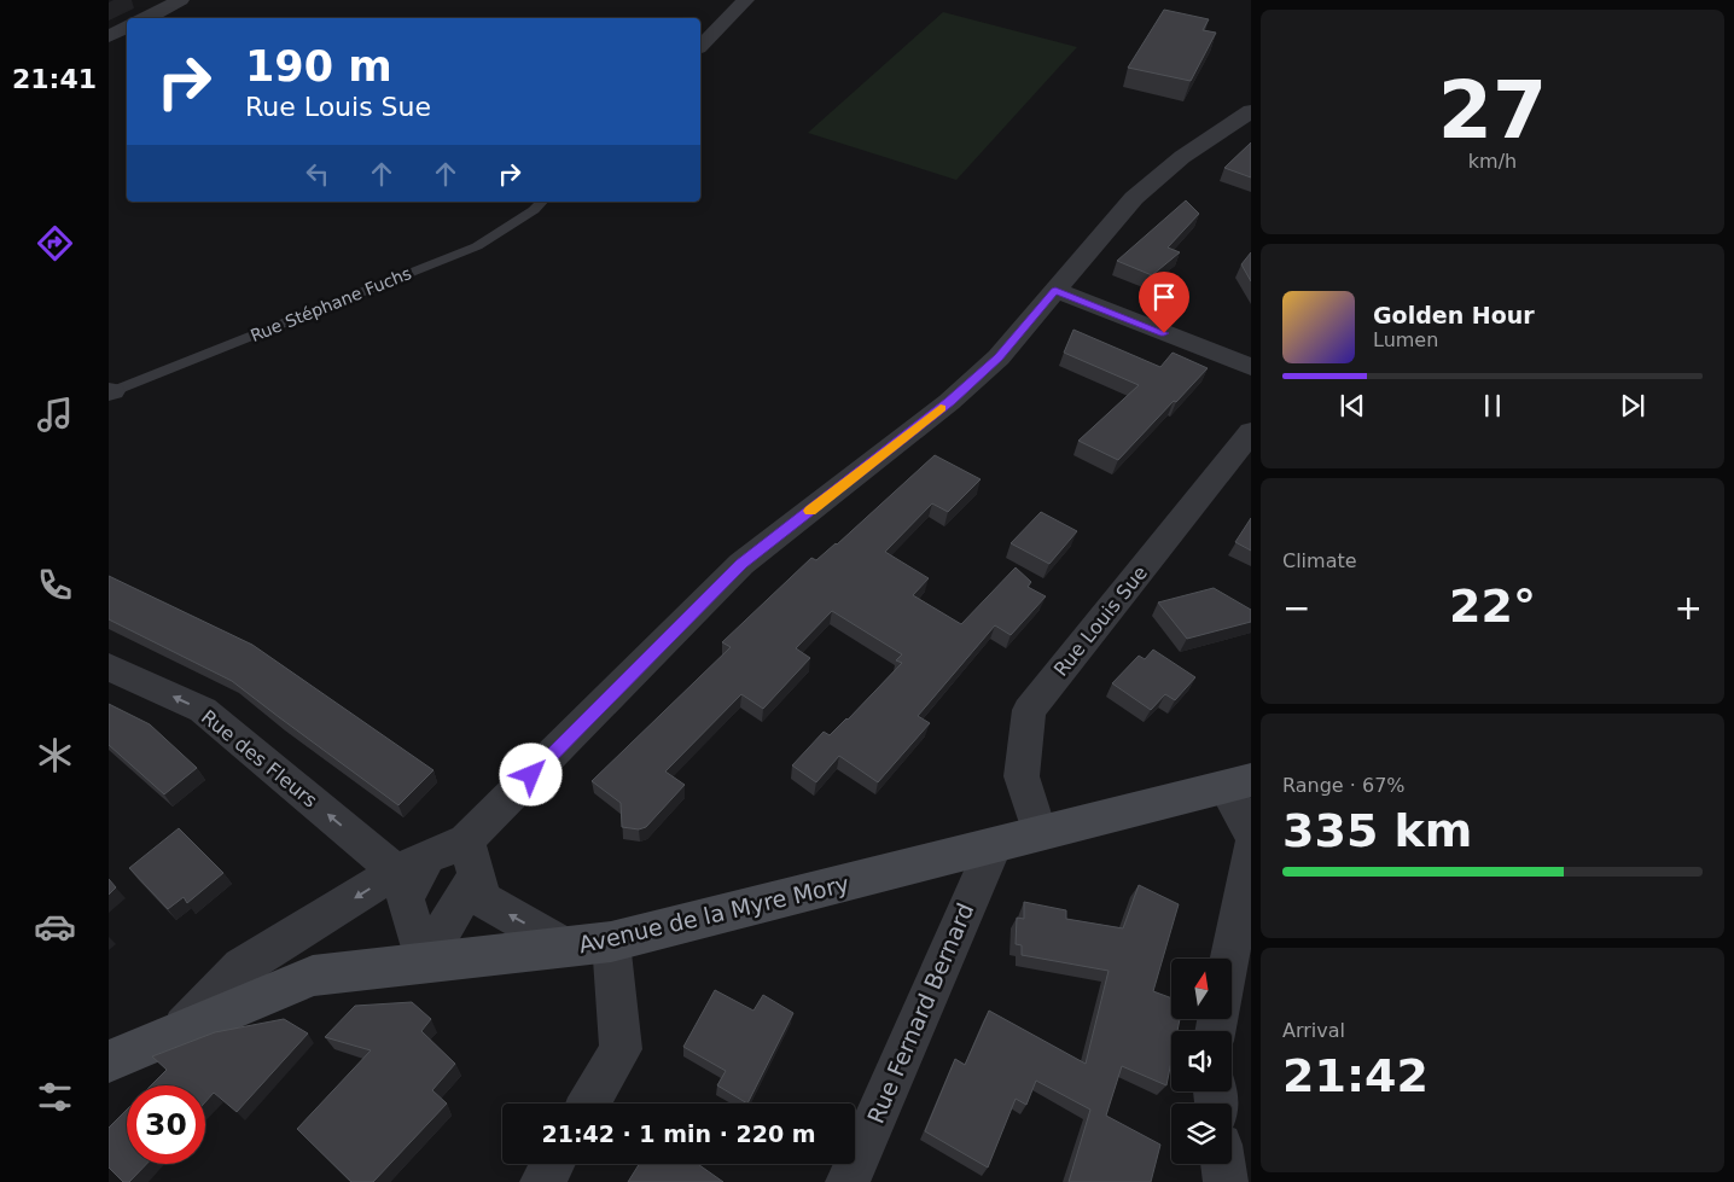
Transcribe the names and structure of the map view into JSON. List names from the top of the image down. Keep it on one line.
{"streets":{"street":["Rue Louis Sue","Rue des Fleurs","Avenue de la Myre Mory","Rue Fernard Bernard"],"lane":["Rue Stéphane Fuchs"]},"crossings":[["Rue Louis Sue","Avenue de la Myre Mory"],["Avenue de la Myre Mory","Rue Fernard Bernard"]],"one_way":["Rue des Fleurs"],"north":"top","page":{"tabs":"21:41","tile":[["27","km/h"],"Climate",["Range · 67%","335 km"],["Arrival","21:42"]],"turn":["190 m","Rue Louis Sue"],"song":["Golden Hour","Lumen"],"heat":["−","22°","+"],"limit":"30","trip":"21:42 · 1 min · 220 m"}}
